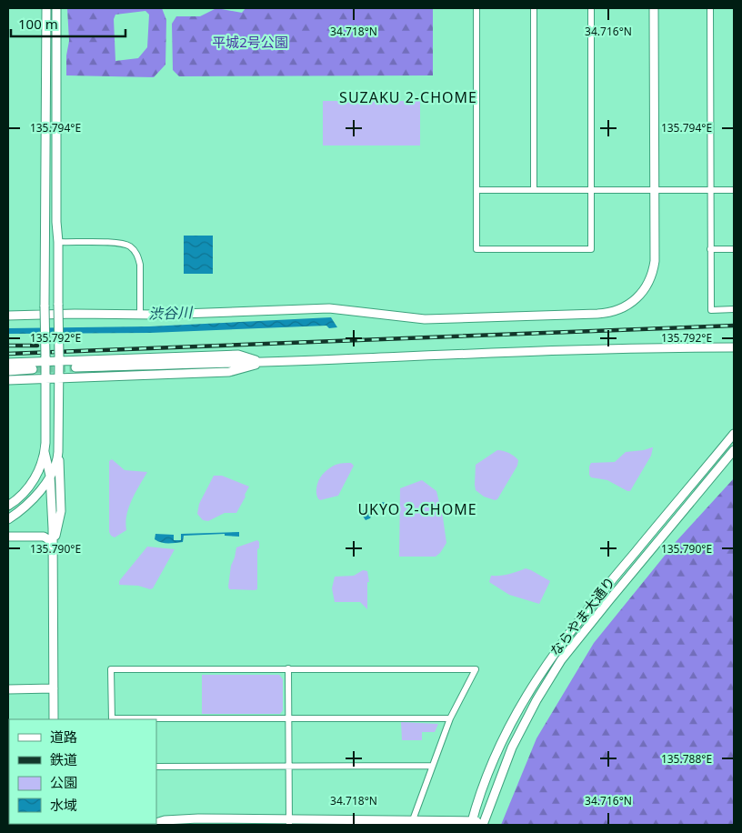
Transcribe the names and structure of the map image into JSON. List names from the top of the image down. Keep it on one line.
{"streets":{"street":["ならやま大通り"]},"districts":["SUZAKU 2-CHOME","UKYO 2-CHOME"],"water":["渋谷川"],"parks":["平城2号公園"],"legend":["道路","鉄道","公園","水域"],"scale_bar":"100 m","coordinates":["34.718°N","34.716°N","135.794°E","135.792°E","135.790°E","135.788°E"]}
